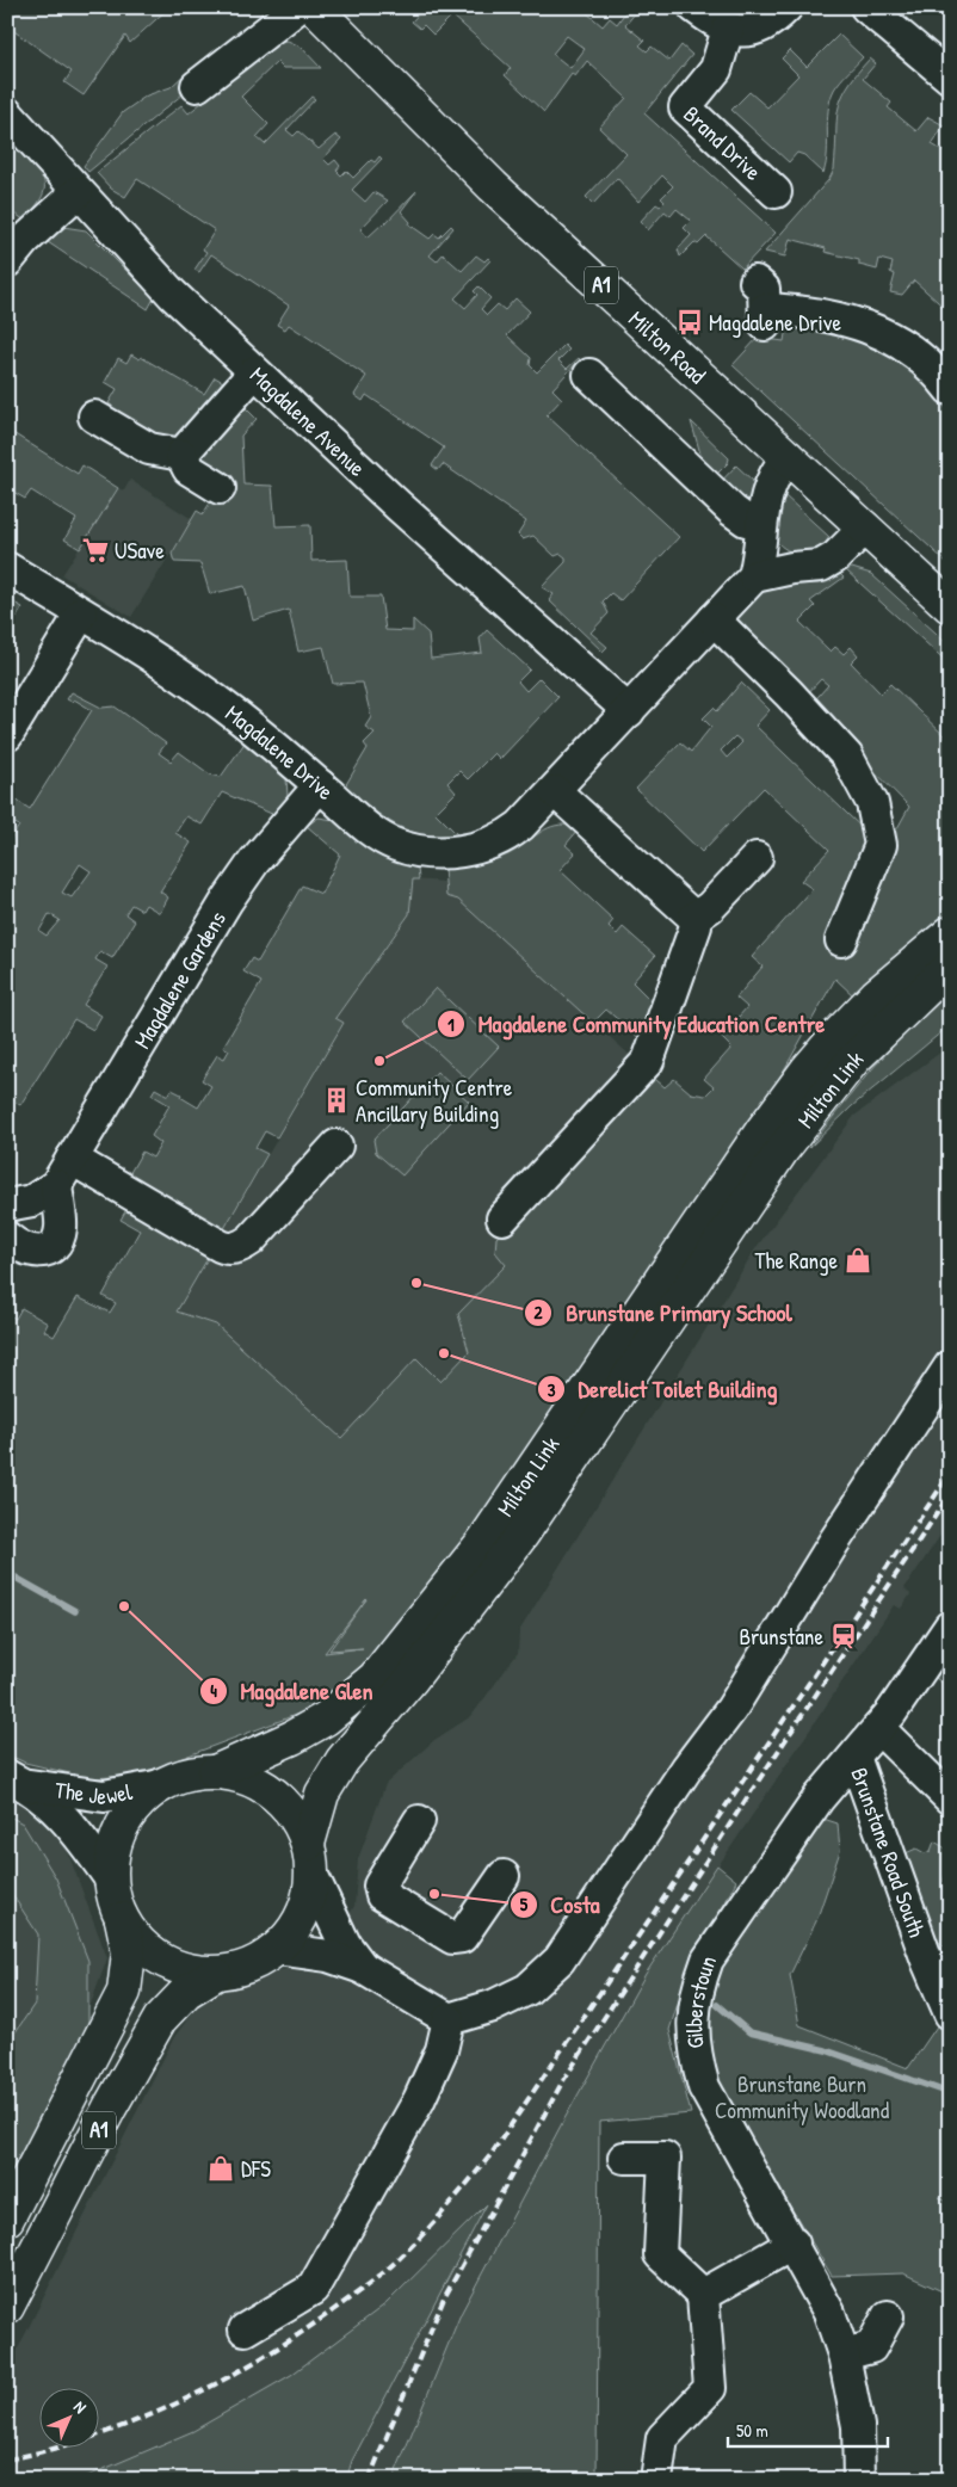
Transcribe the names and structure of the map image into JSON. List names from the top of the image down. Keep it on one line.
{"streets":{"main road":["A1","Milton Road","Milton Link"],"street":["Brand Drive","Magdalene Avenue","Magdalene Drive","Magdalene Gardens","The Jewel","Brunstane Road South","Gilberstoun"]},"crossings":[["A1","Milton Link"],["A1","The Jewel"],["Magdalene Avenue","Magdalene Drive"],["Magdalene Drive","Magdalene Gardens"],["Milton Link","The Jewel"],["Brunstane Road South","Gilberstoun"]],"parks":["Brunstane Burn Community Woodland"],"places":{"bus stop":["Magdalene Drive"],"supermarket":["USave"],"other":["Magdalene Community Education Centre","Brunstane Primary School","Derelict Toilet Building","Magdalene Glen","Costa"],"building":["Community Centre Ancillary Building"],"shop":["The Range","DFS"],"station":["Brunstane"]},"scale_bar":"50 m","north":"top right"}
